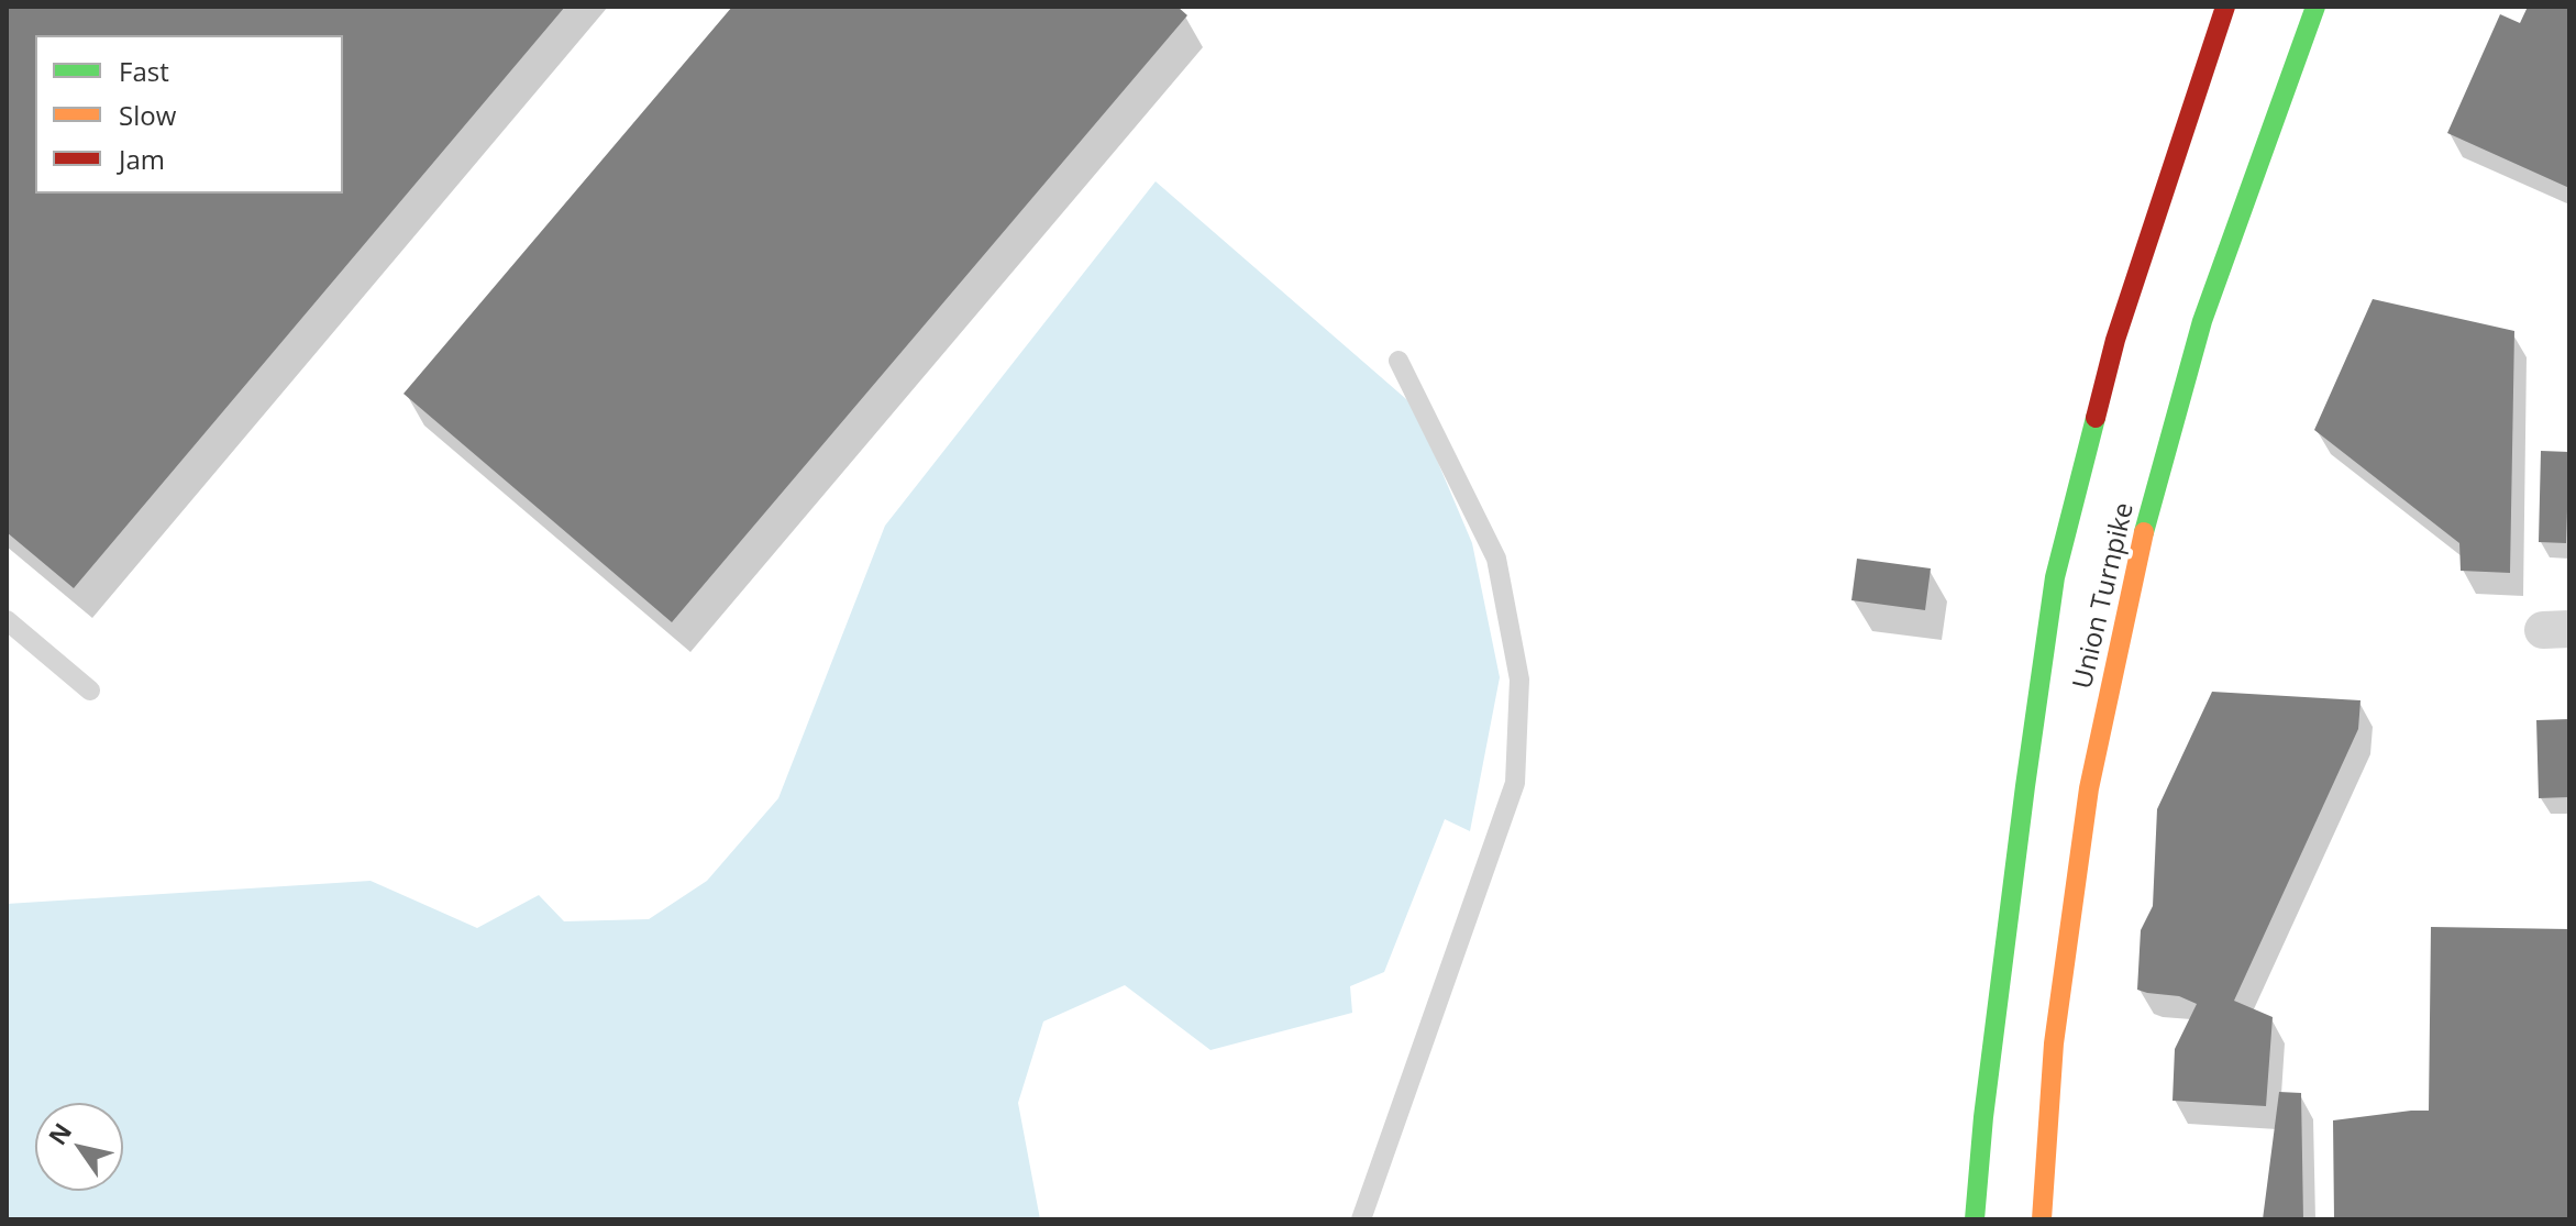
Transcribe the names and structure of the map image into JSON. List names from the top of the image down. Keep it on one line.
{"streets":{"main road":["Union Turnpike"]},"legend":["Fast","Slow","Jam"],"north":"top left"}
